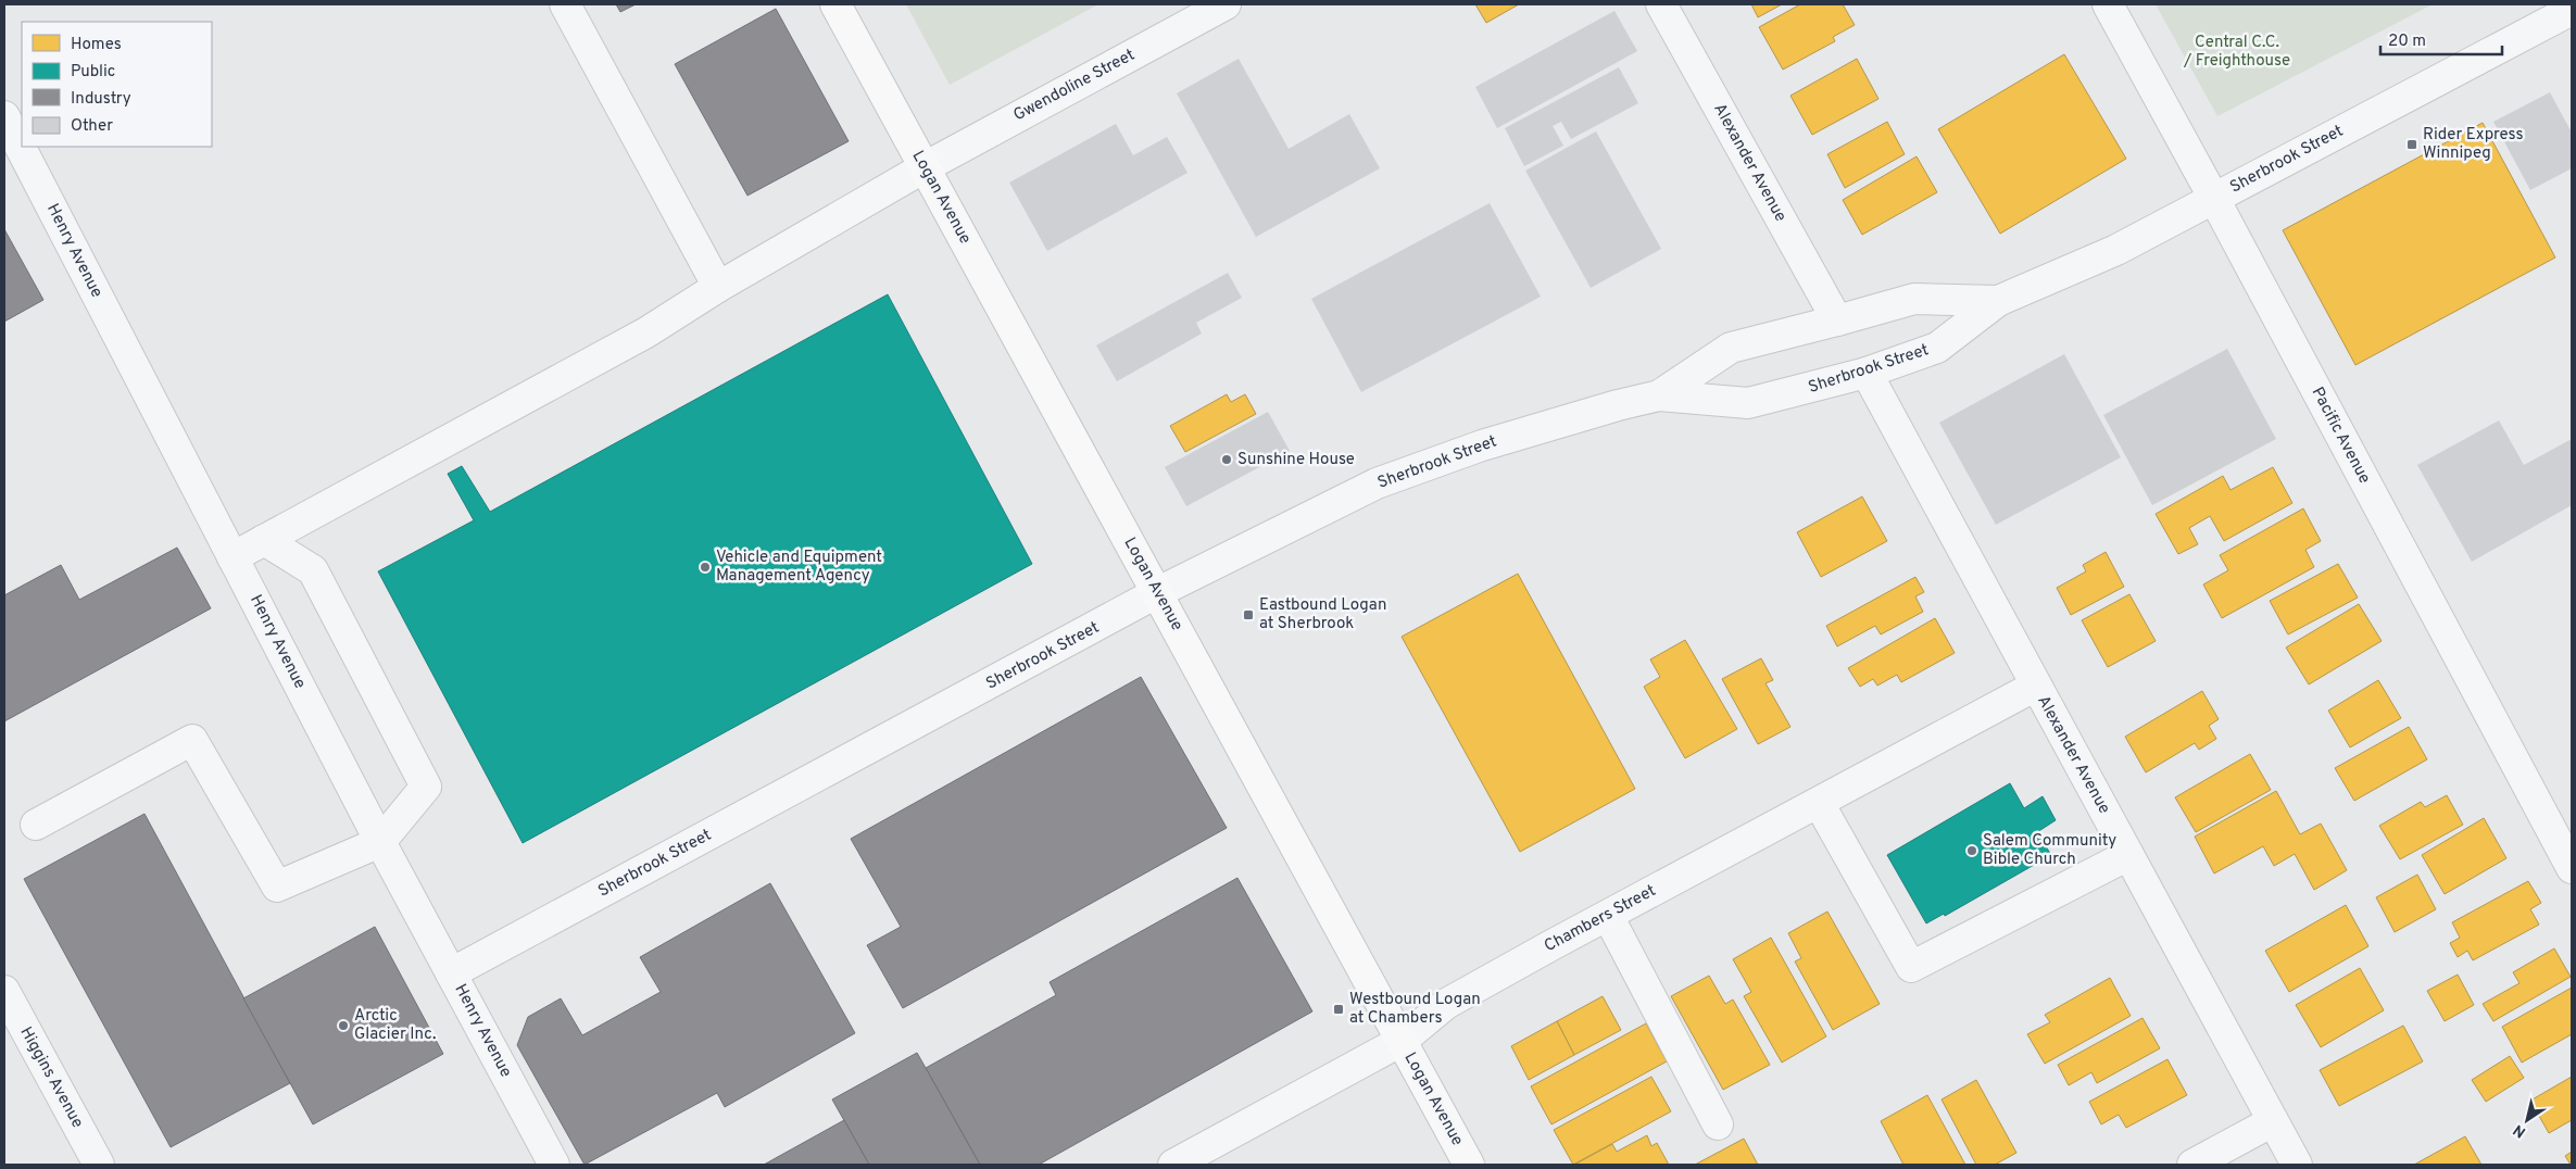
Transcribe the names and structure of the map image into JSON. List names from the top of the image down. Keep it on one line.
{"streets":{"main road":["Logan Avenue"],"street":["Gwendoline Street","Sherbrook Street","Alexander Avenue","Henry Avenue","Pacific Avenue","Chambers Street","Higgins Avenue"]},"crossings":[["Gwendoline Street","Logan Avenue"],["Gwendoline Street","Henry Avenue"],["Sherbrook Street","Alexander Avenue"],["Sherbrook Street","Logan Avenue"],["Sherbrook Street","Henry Avenue"],["Sherbrook Street","Pacific Avenue"],["Alexander Avenue","Chambers Street"],["Logan Avenue","Chambers Street"]],"parks":["Central C.C. / Freighthouse"],"places":{"transit":["Rider Express Winnipeg","Eastbound Logan at Sherbrook","Westbound Logan at Chambers"],"other":["Sunshine House","Vehicle and Equipment Management Agency","Salem Community Bible Church","Arctic Glacier Inc."]},"legend":["Homes","Public","Industry","Other"],"scale_bar":"20 m","north":"bottom left"}
